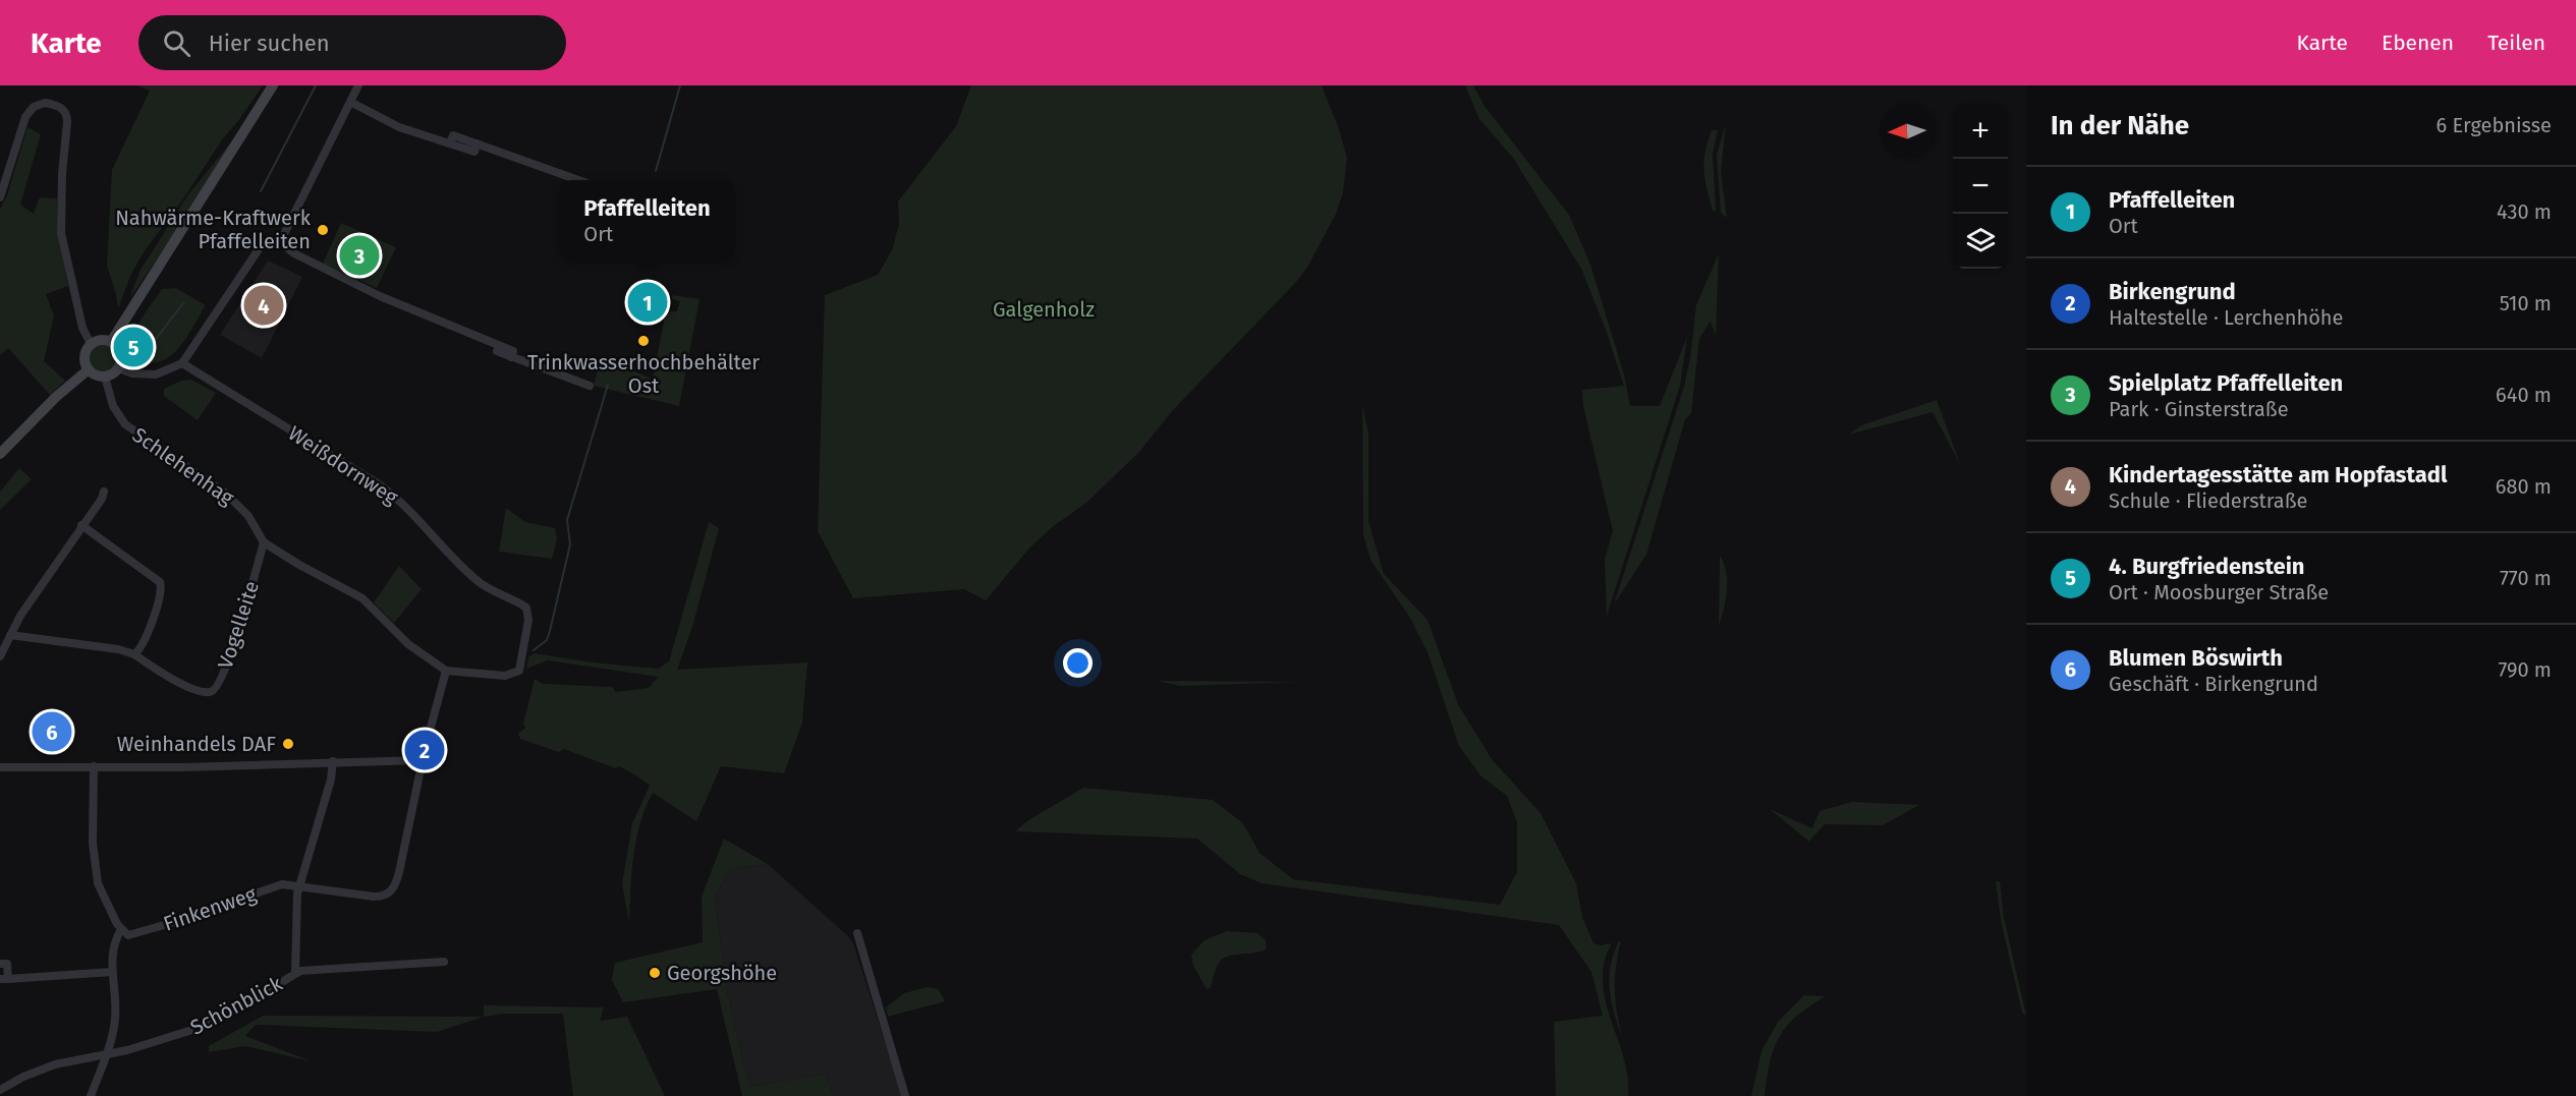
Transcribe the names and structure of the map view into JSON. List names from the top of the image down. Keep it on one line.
{"streets":{"street":["Weißdornweg","Schlehenhag","Vogelleite","Finkenweg","Schönblick"]},"crossings":[["Schlehenhag","Vogelleite"]],"parks":["Galgenholz"],"places":["Nahwärme-Kraftwerk Pfaffelleiten","Trinkwasserhochbehälter Ost","Weinhandels DAF","Georgshöhe"],"north":"left","page":{"header":"Karte","search":"Hier suchen","nav":["Karte","Ebenen","Teilen"],"heading":["In der Nähe","6 Ergebnisse"],"map_buttons":["+","−"],"list":[{"mark":"1","name":"Pfaffelleiten","note":"Ort","value":"430 m"},{"mark":"2","name":"Birkengrund","note":"Haltestelle · Lerchenhöhe","value":"510 m"},{"mark":"3","name":"Spielplatz Pfaffelleiten","note":"Park · Ginsterstraße","value":"640 m"},{"mark":"4","name":"Kindertagesstätte am Hopfastadl","note":"Schule · Fliederstraße","value":"680 m"},{"mark":"5","name":"4. Burgfriedenstein","note":"Ort · Moosburger Straße","value":"770 m"},{"mark":"6","name":"Blumen Böswirth","note":"Geschäft · Birkengrund","value":"790 m"}],"popup":["Pfaffelleiten","Ort"],"pins":["3","1","4","5","6","2"]}}
